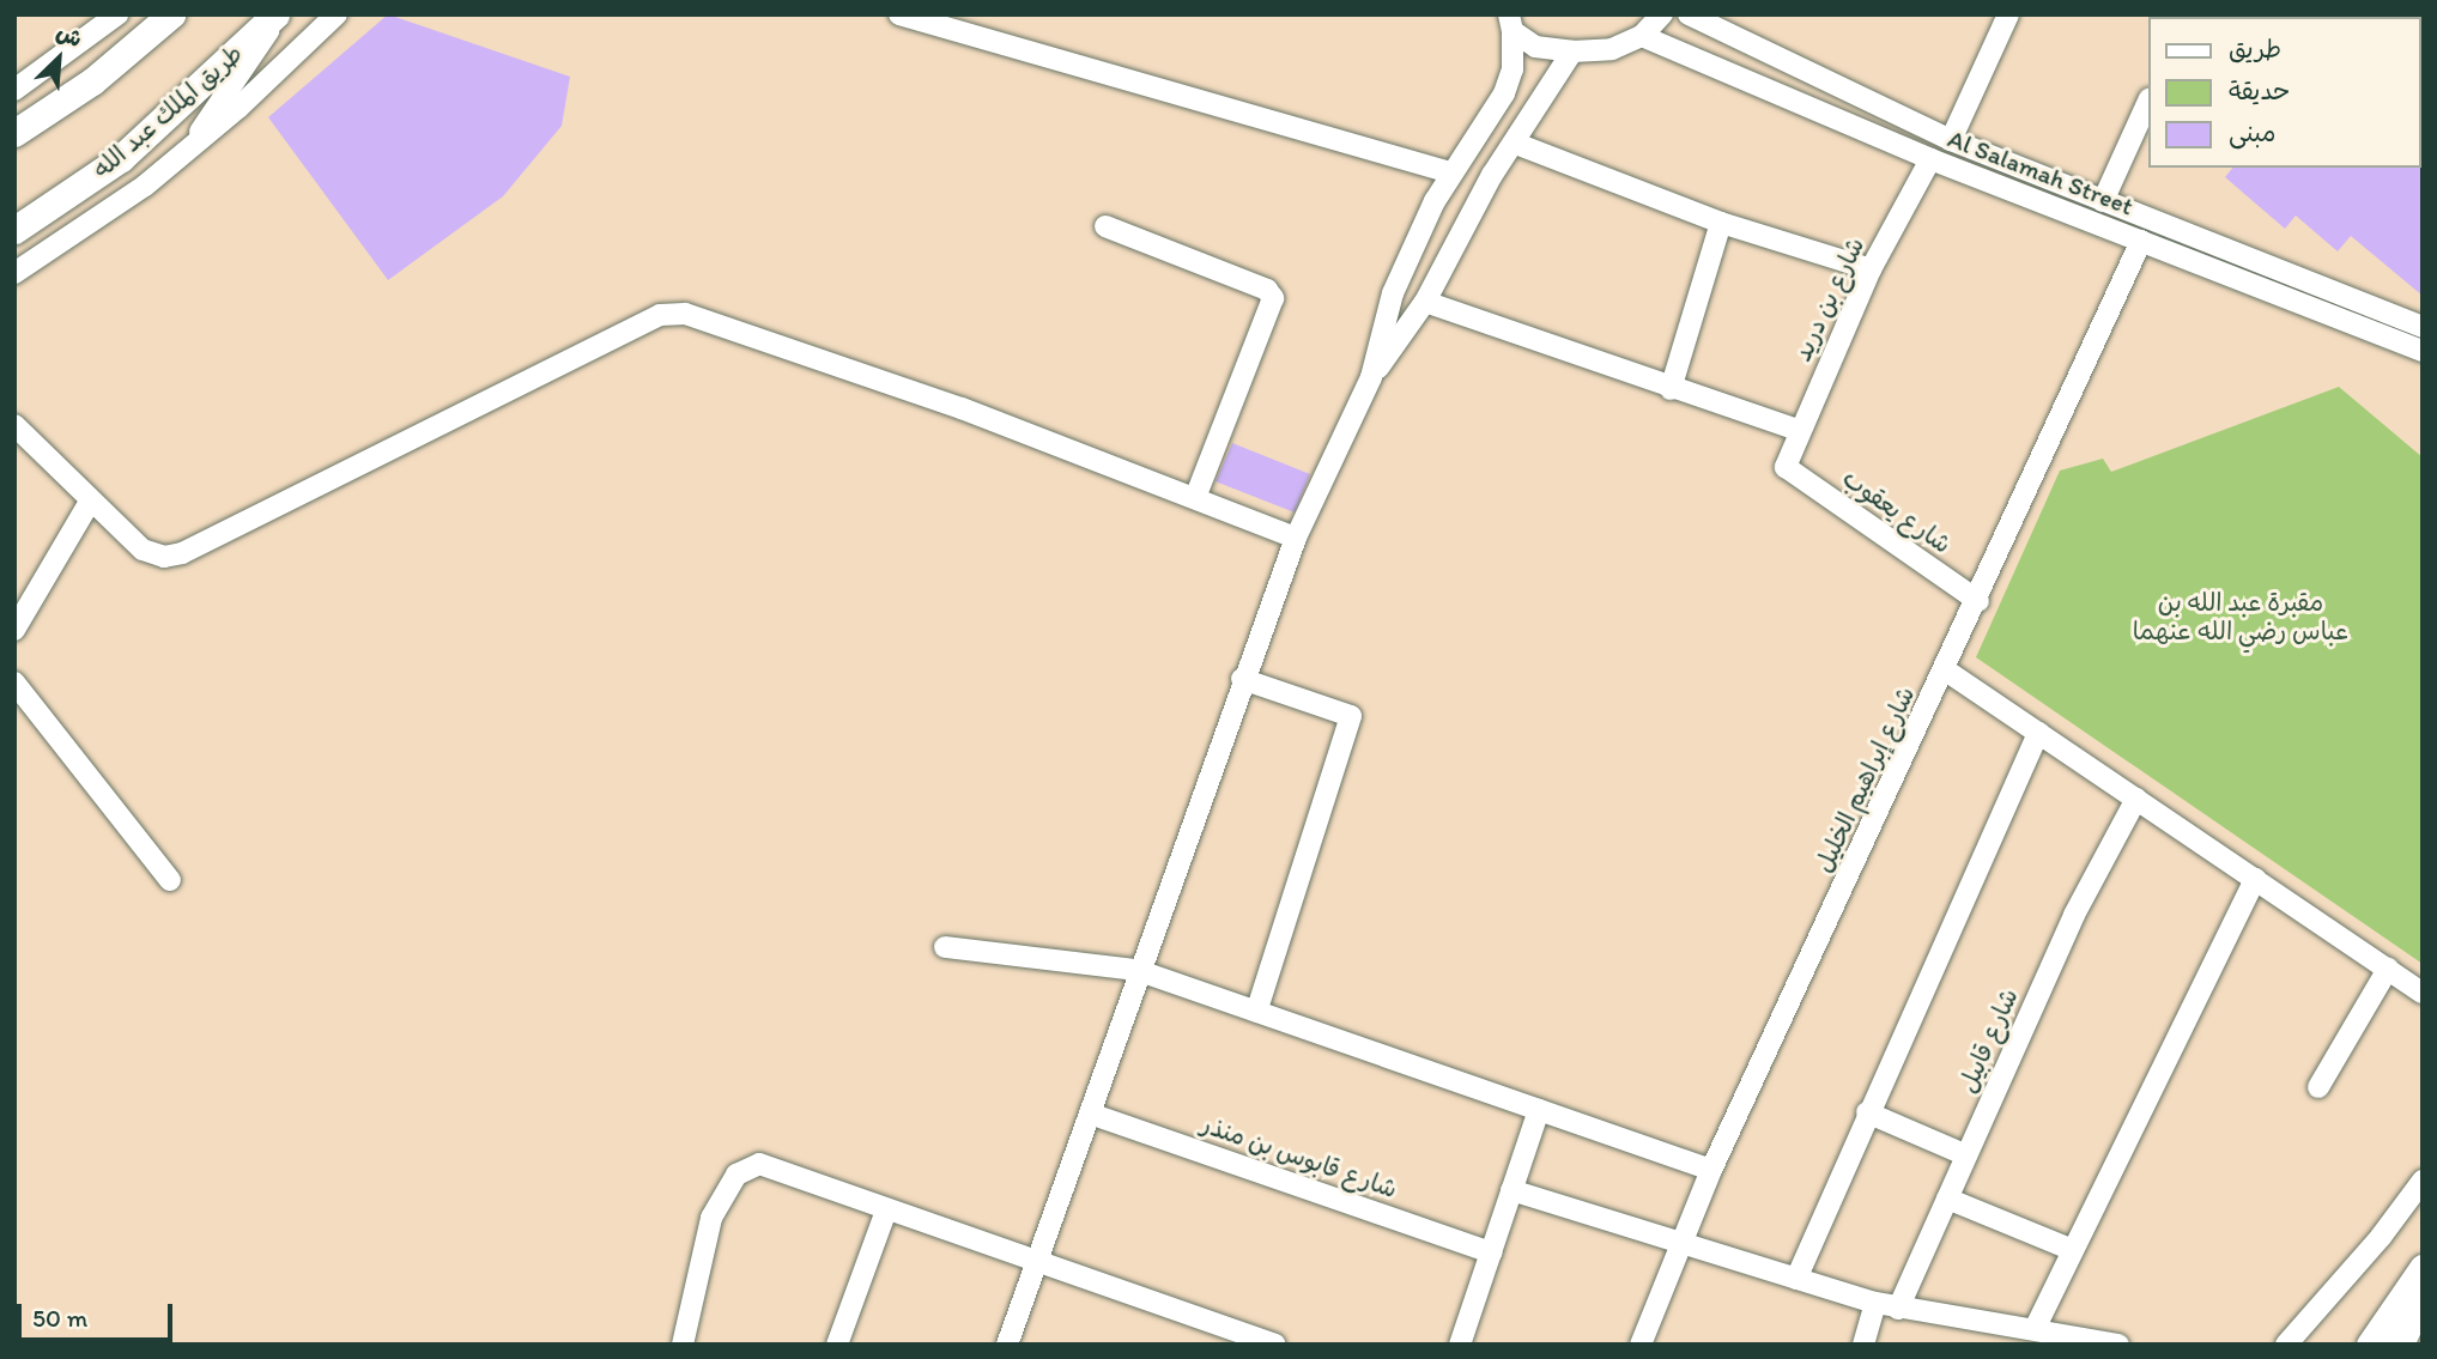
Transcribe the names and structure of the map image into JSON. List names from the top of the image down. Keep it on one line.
{"streets":{"main road":["طريق الملك عبد الله"],"street":["Al Salamah Street","شارع بن دريد","شارع يعقوب","شارع إبراهيم الخليل","شارع قابيل","شارع قابوس بن منذر"]},"crossings":[["Al Salamah Street","شارع بن دريد"],["Al Salamah Street","شارع إبراهيم الخليل"],["شارع بن دريد","شارع يعقوب"],["شارع يعقوب","شارع إبراهيم الخليل"]],"parks":["مقبرة عبد الله بن عباس رضي الله عنهما"],"legend":["طريق","حديقة","مبنى"],"scale_bar":"50 m","north":"top right"}
